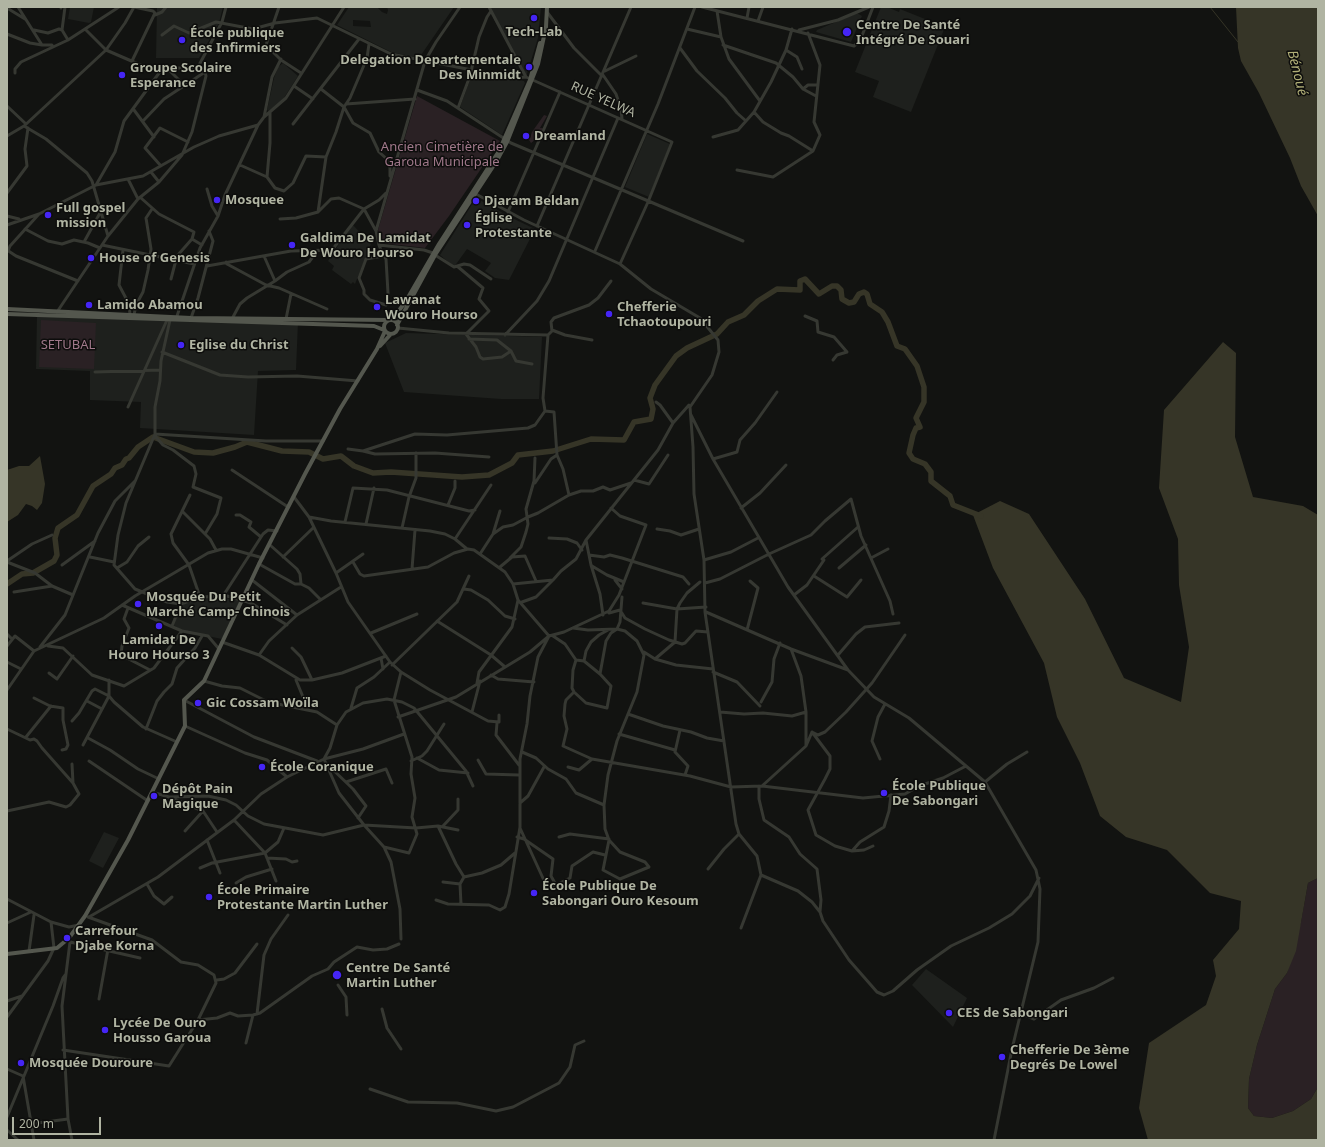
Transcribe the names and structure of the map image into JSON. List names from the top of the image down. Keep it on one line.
{"streets":{"street":["RUE YELWA"]},"water":["Bénoué"],"parks":["Ancien Cimetière de Garoua Municipale","SETUBAL"],"places":["Tech-Lab","Centre De Santé Intégré De Souari","École publique des Infirmiers","Delegation Departementale Des Minmidt","Groupe Scolaire Esperance","Dreamland","Mosquee","Djaram Beldan","Full gospel mission","Église Protestante","Galdima De Lamidat De Wouro Hourso","House of Genesis","Lamido Abamou","Lawanat Wouro Hourso","Chefferie Tchaotoupouri","Eglise du Christ","Mosquée Du Petit Marché Camp- Chinois","Lamidat De Houro Hourso 3","Gic Cossam Woïla","École Coranique","École Publique De Sabongari","Dépôt Pain Magique","École Publique De Sabongari Ouro Kesoum","École Primaire Protestante Martin Luther","Carrefour Djabe Korna","Centre De Santé Martin Luther","CES de Sabongari","Lycée De Ouro Housso Garoua","Chefferie De 3ème Degrés De Lowel","Mosquée Douroure"],"scale_bar":"200 m"}
